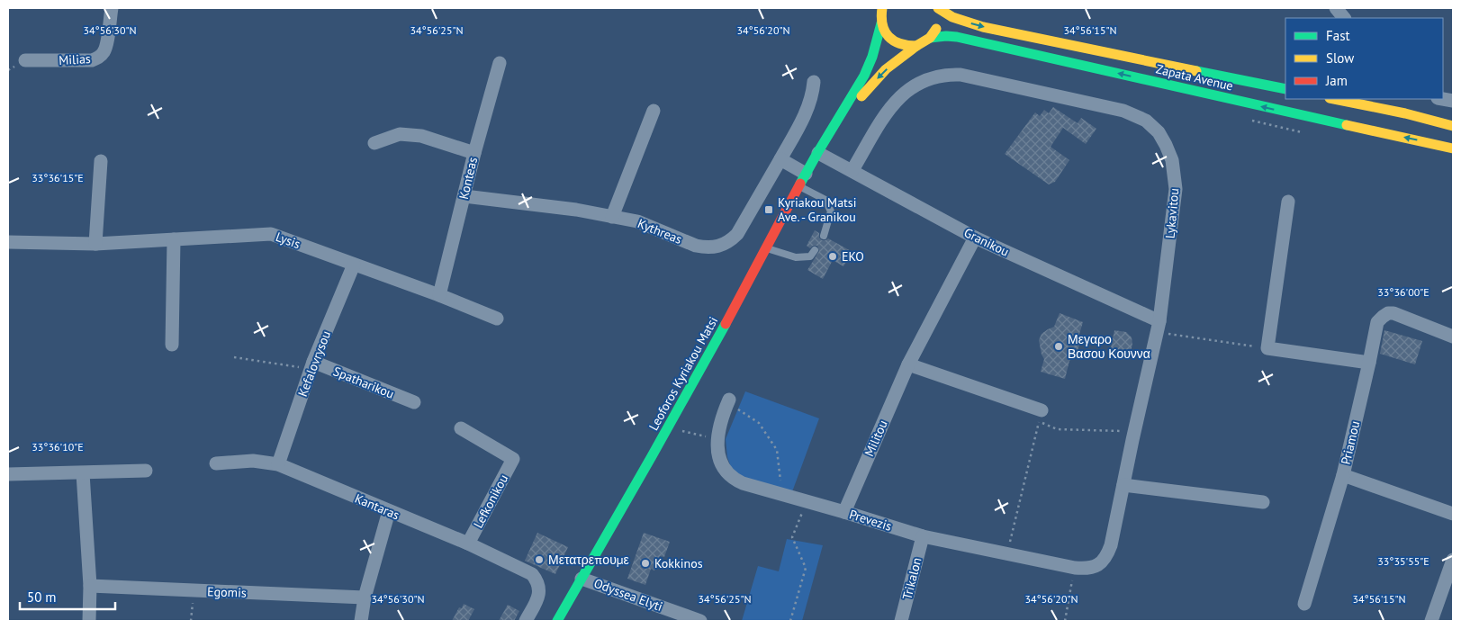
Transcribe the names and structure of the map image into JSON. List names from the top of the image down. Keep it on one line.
{"streets":{"main road":["Zapata Avenue","Leoforos Kyriakou Matsi"],"street":["Milias","Konteas","Lykavitou","Kythreas","Lysis","Granikou","Kefalovrysou","Spatharikou","Militou","Priamou","Lefkonikou","Kantaras","Prevezis","Trikalon","Egomis","Odyssea Elyti"]},"crossings":[["Zapata Avenue","Leoforos Kyriakou Matsi"],["Konteas","Kythreas"],["Konteas","Lysis"],["Lykavitou","Granikou"],["Lykavitou","Prevezis"],["Lysis","Kefalovrysou"],["Granikou","Leoforos Kyriakou Matsi"],["Granikou","Militou"],["Kefalovrysou","Spatharikou"],["Kefalovrysou","Kantaras"],["Leoforos Kyriakou Matsi","Odyssea Elyti"],["Militou","Prevezis"],["Lefkonikou","Kantaras"],["Prevezis","Trikalon"]],"places":{"transit":["Kyriakou Matsi Ave. - Granikou"],"other":["EKO","Μεγαρο Βασου Κουννα","Μετατρεπουμε","Kokkinos"]},"legend":["Fast","Slow","Jam"],"scale_bar":"50 m","coordinates":["34°56'30\"N","34°56'25\"N","34°56'20\"N","34°56'15\"N","33°36'15\"E","33°36'00\"E","33°36'10\"E","33°35'55\"E"]}
